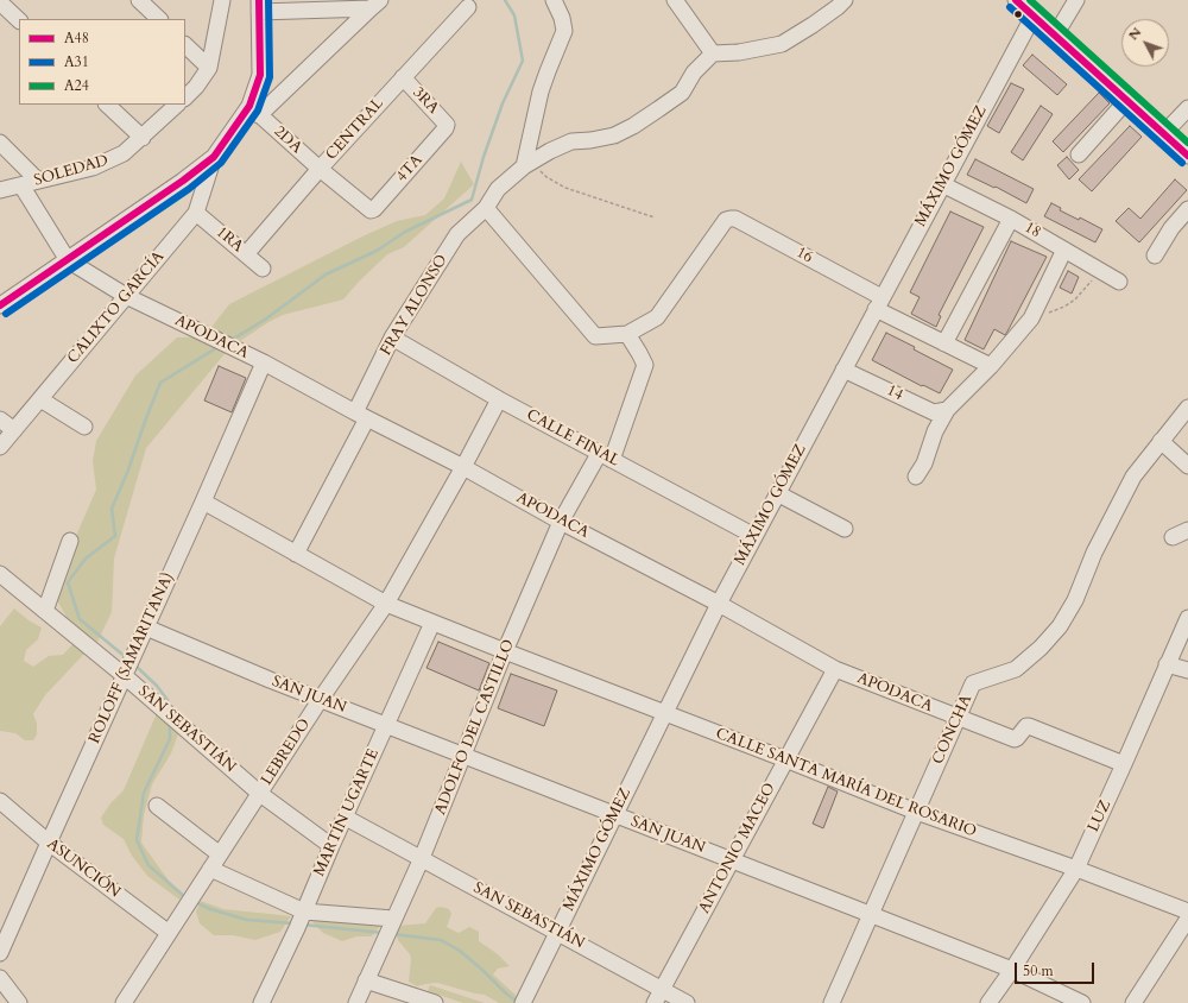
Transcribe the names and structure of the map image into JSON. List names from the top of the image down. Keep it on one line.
{"streets":{"street":["3RA","CENTRAL","2DA","MÁXIMO GÓMEZ","4TA","SOLEDAD","18","1RA","16","FRAY ALONSO","CALIXTO GARCÍA","APODACA","14","CALLE FINAL","ROLOFF (SAMARITANA)","SAN JUAN","ADOLFO DEL CASTILLO","SAN SEBASTIÁN","CONCHA","LEBREDO","CALLE SANTA MARÍA DEL ROSARIO","MARTÍN UGARTE","LUZ","ANTONIO MACEO","ASUNCIÓN"]},"crossings":[["3RA","CENTRAL"],["3RA","4TA"],["CENTRAL","2DA"],["CENTRAL","1RA"],["2DA","4TA"],["MÁXIMO GÓMEZ","18"],["MÁXIMO GÓMEZ","16"],["MÁXIMO GÓMEZ","APODACA"],["MÁXIMO GÓMEZ","14"],["MÁXIMO GÓMEZ","CALLE FINAL"],["MÁXIMO GÓMEZ","SAN JUAN"],["MÁXIMO GÓMEZ","SAN SEBASTIÁN"],["MÁXIMO GÓMEZ","CALLE SANTA MARÍA DEL ROSARIO"],["SOLEDAD","APODACA"],["1RA","CALIXTO GARCÍA"],["16","ADOLFO DEL CASTILLO"],["FRAY ALONSO","APODACA"],["FRAY ALONSO","CALLE FINAL"],["FRAY ALONSO","CALLE SANTA MARÍA DEL ROSARIO"],["CALIXTO GARCÍA","APODACA"],["APODACA","ROLOFF (SAMARITANA)"],["APODACA","ADOLFO DEL CASTILLO"],["APODACA","CONCHA"],["APODACA","LEBREDO"],["APODACA","LUZ"],["APODACA","ANTONIO MACEO"],["CALLE FINAL","ADOLFO DEL CASTILLO"],["CALLE FINAL","LEBREDO"],["ROLOFF (SAMARITANA)","SAN JUAN"],["ROLOFF (SAMARITANA)","SAN SEBASTIÁN"],["ROLOFF (SAMARITANA)","CALLE SANTA MARÍA DEL ROSARIO"],["ROLOFF (SAMARITANA)","ASUNCIÓN"],["SAN JUAN","ADOLFO DEL CASTILLO"],["SAN JUAN","CONCHA"],["SAN JUAN","LEBREDO"],["SAN JUAN","MARTÍN UGARTE"],["SAN JUAN","LUZ"],["SAN JUAN","ANTONIO MACEO"],["ADOLFO DEL CASTILLO","SAN SEBASTIÁN"],["ADOLFO DEL CASTILLO","CALLE SANTA MARÍA DEL ROSARIO"],["SAN SEBASTIÁN","LEBREDO"],["SAN SEBASTIÁN","MARTÍN UGARTE"],["SAN SEBASTIÁN","ANTONIO MACEO"],["CONCHA","CALLE SANTA MARÍA DEL ROSARIO"],["LEBREDO","CALLE SANTA MARÍA DEL ROSARIO"],["LEBREDO","ASUNCIÓN"],["CALLE SANTA MARÍA DEL ROSARIO","MARTÍN UGARTE"],["CALLE SANTA MARÍA DEL ROSARIO","LUZ"],["CALLE SANTA MARÍA DEL ROSARIO","ANTONIO MACEO"]],"lines":["transit line A48","transit line A31","transit line A24"],"legend":["A48","A31","A24"],"scale_bar":"50 m","north":"top left"}
